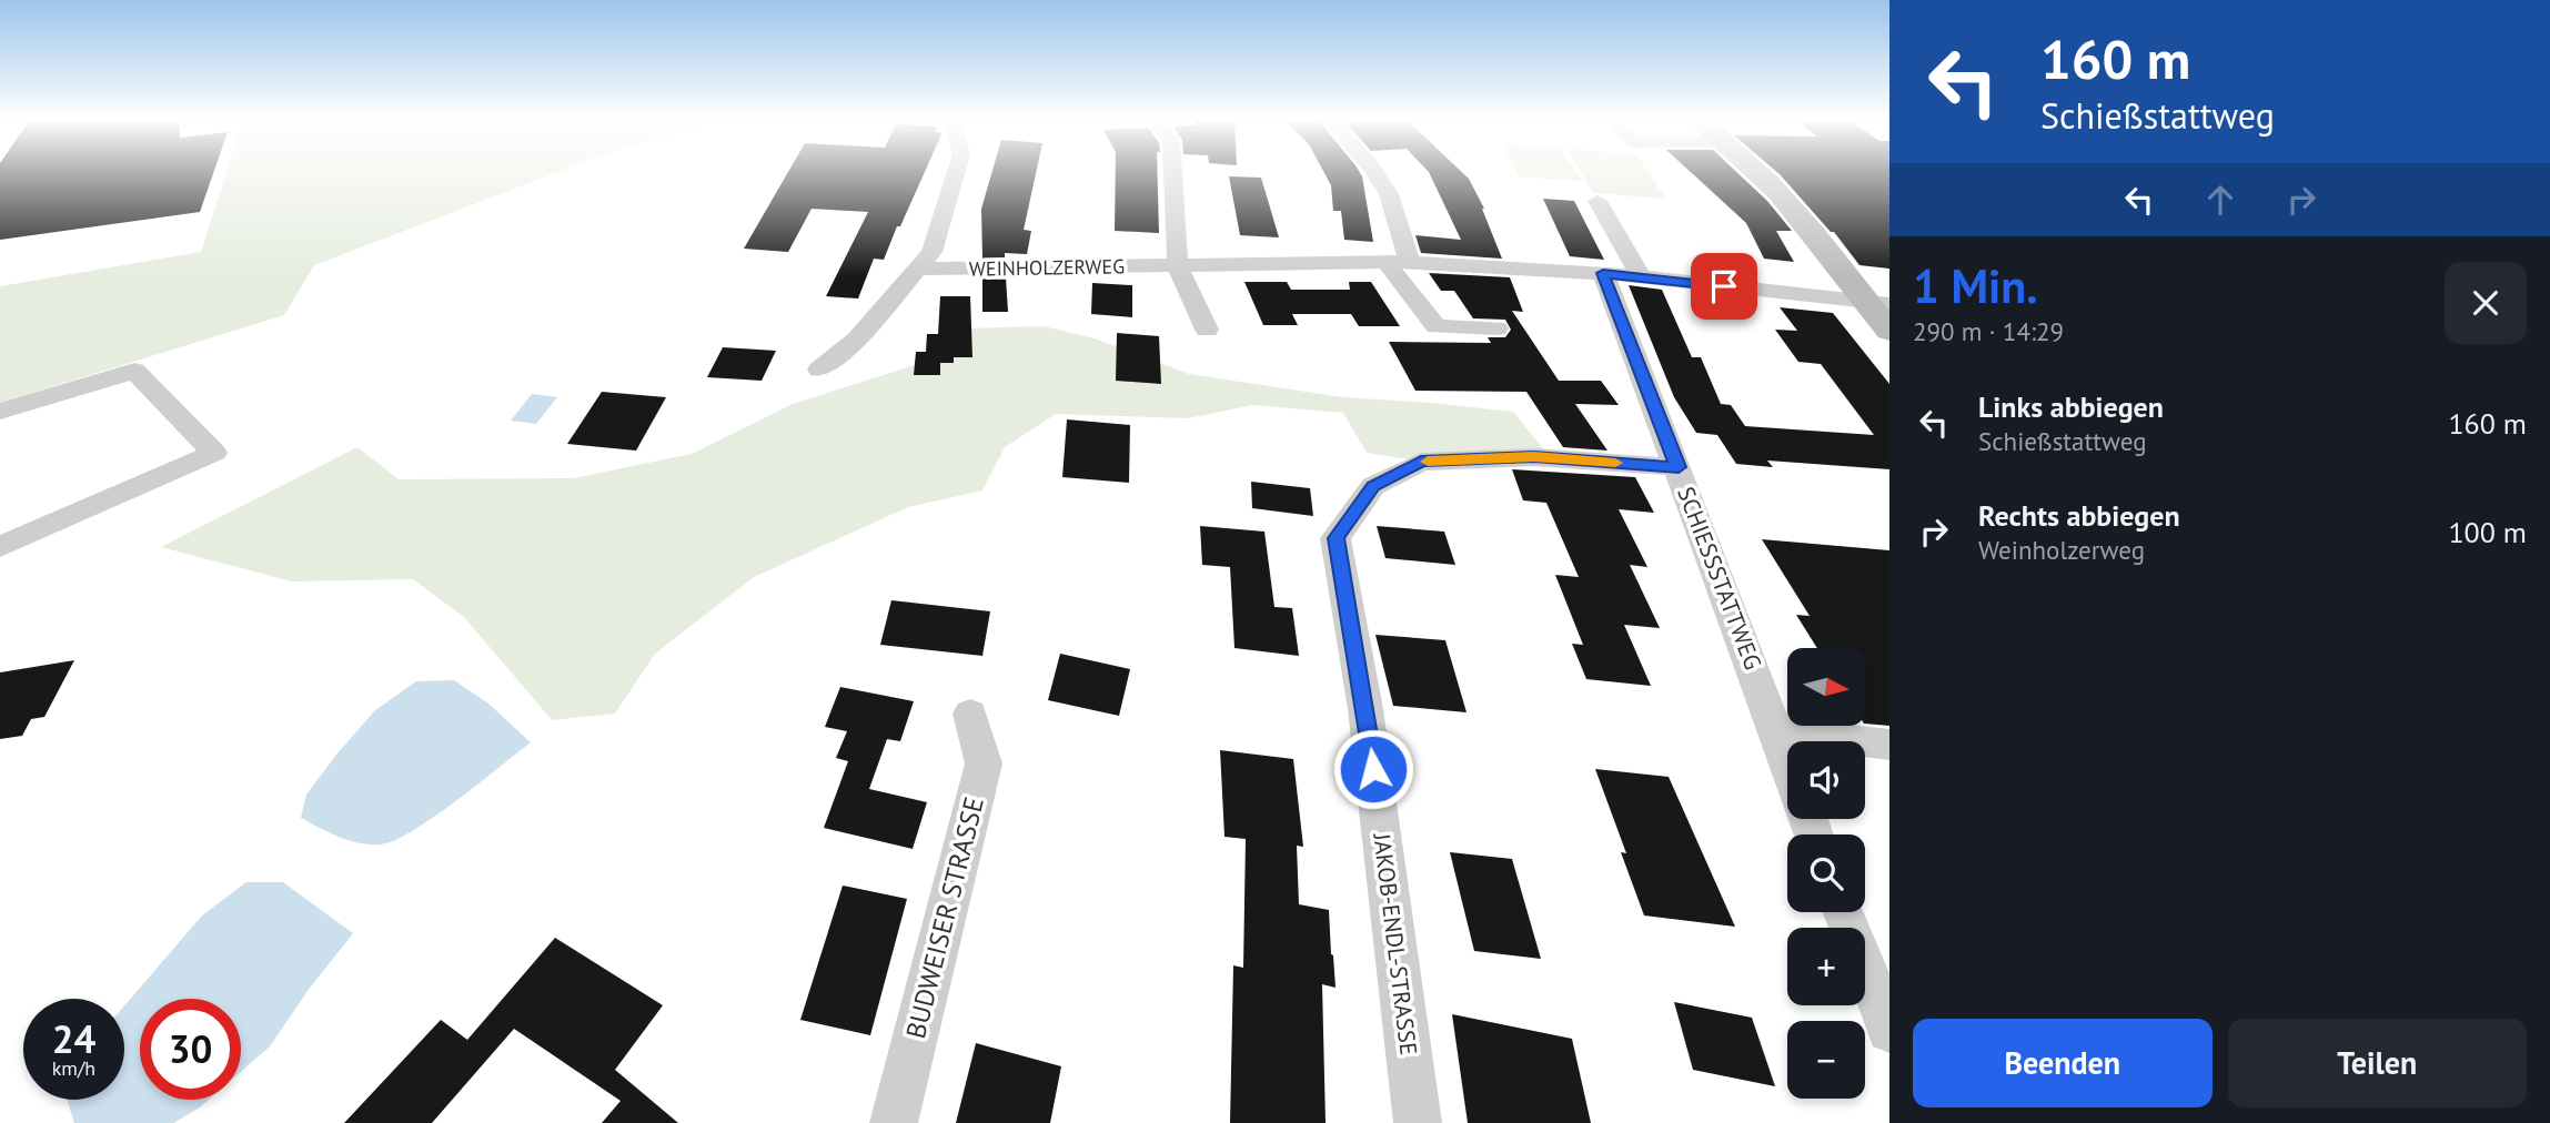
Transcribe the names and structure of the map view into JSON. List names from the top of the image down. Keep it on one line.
{"streets":{"street":["WEINHOLZERWEG","SCHIESSSTATTWEG","BUDWEISER STRASSE","JAKOB-ENDL-STRASSE"]},"crossings":[["WEINHOLZERWEG","SCHIESSSTATTWEG"],["SCHIESSSTATTWEG","JAKOB-ENDL-STRASSE"]],"north":"right","page":{"turn":["160 m","Schießstattweg"],"heading":["1 Min.","290 m · 14:29"],"list":[{"name":"Links abbiegen","note":"Schießstattweg","value":"160 m"},{"name":"Rechts abbiegen","note":"Weinholzerweg","value":"100 m"}],"map_buttons":["+","−"],"speed":"24 km/h","limit":"30","buttons":["Beenden","Teilen"]}}
